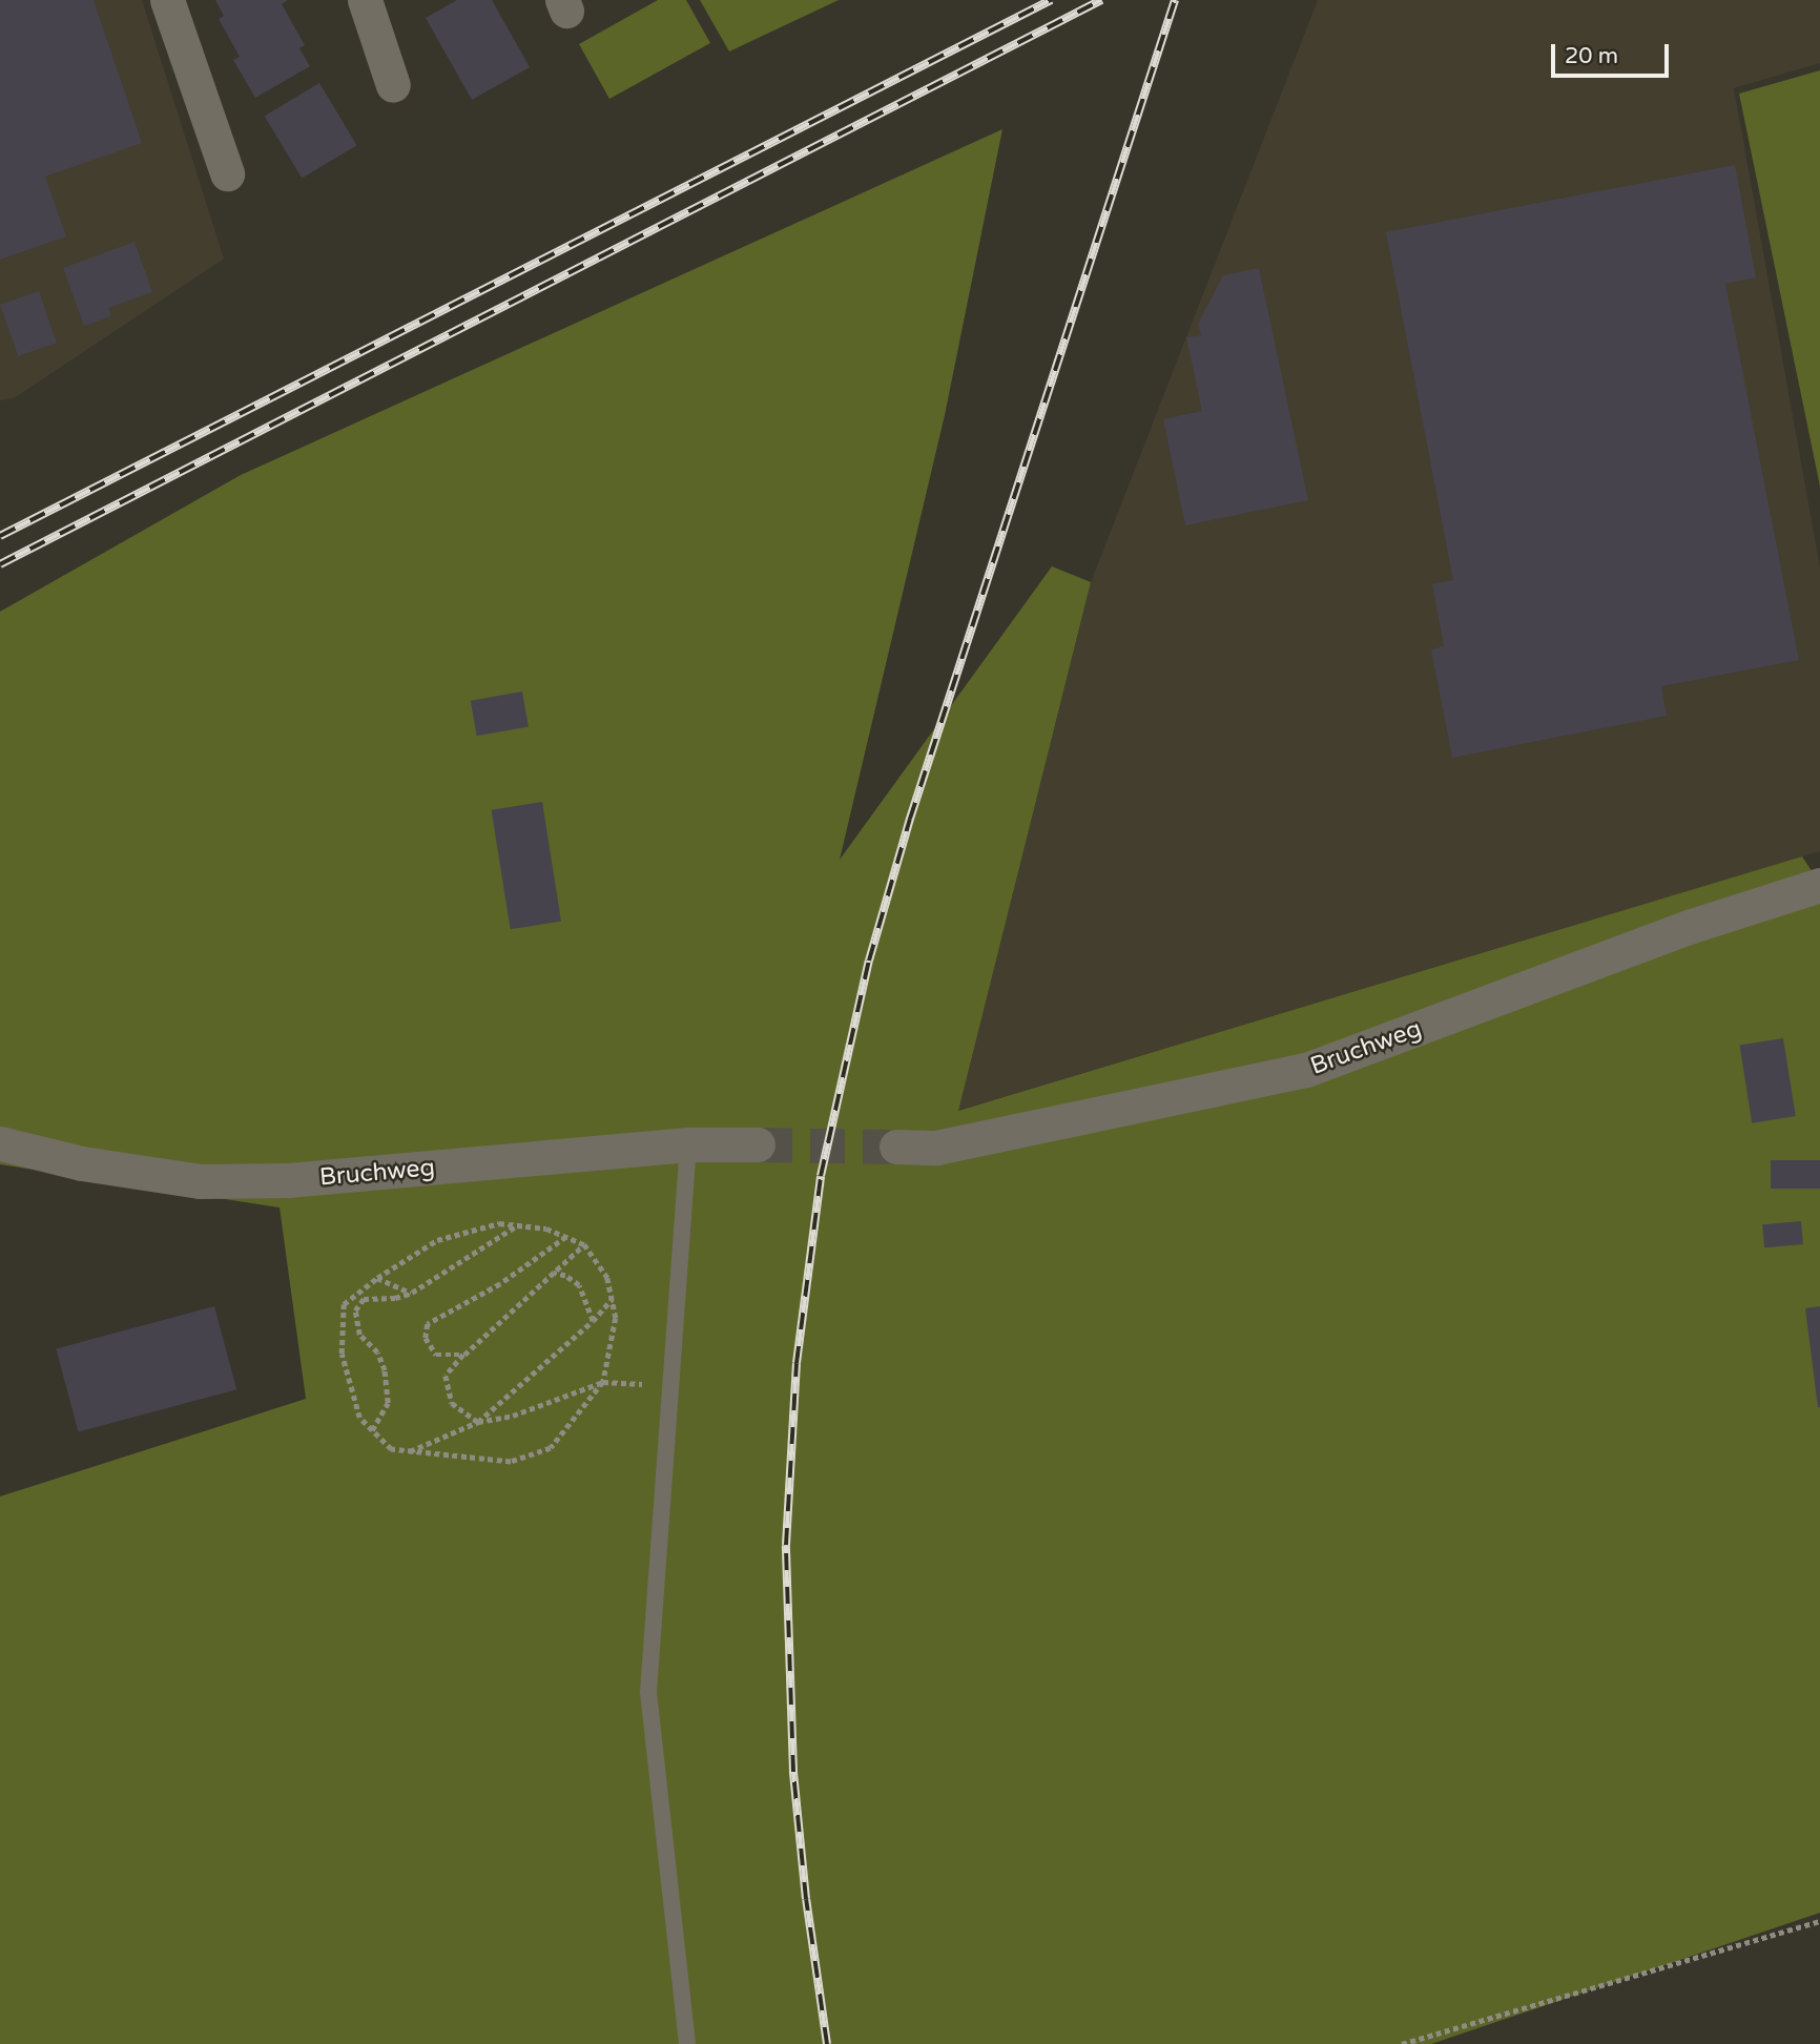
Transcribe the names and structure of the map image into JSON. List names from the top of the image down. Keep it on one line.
{"streets":{"street":["Bruchweg"]},"scale_bar":"20 m"}
